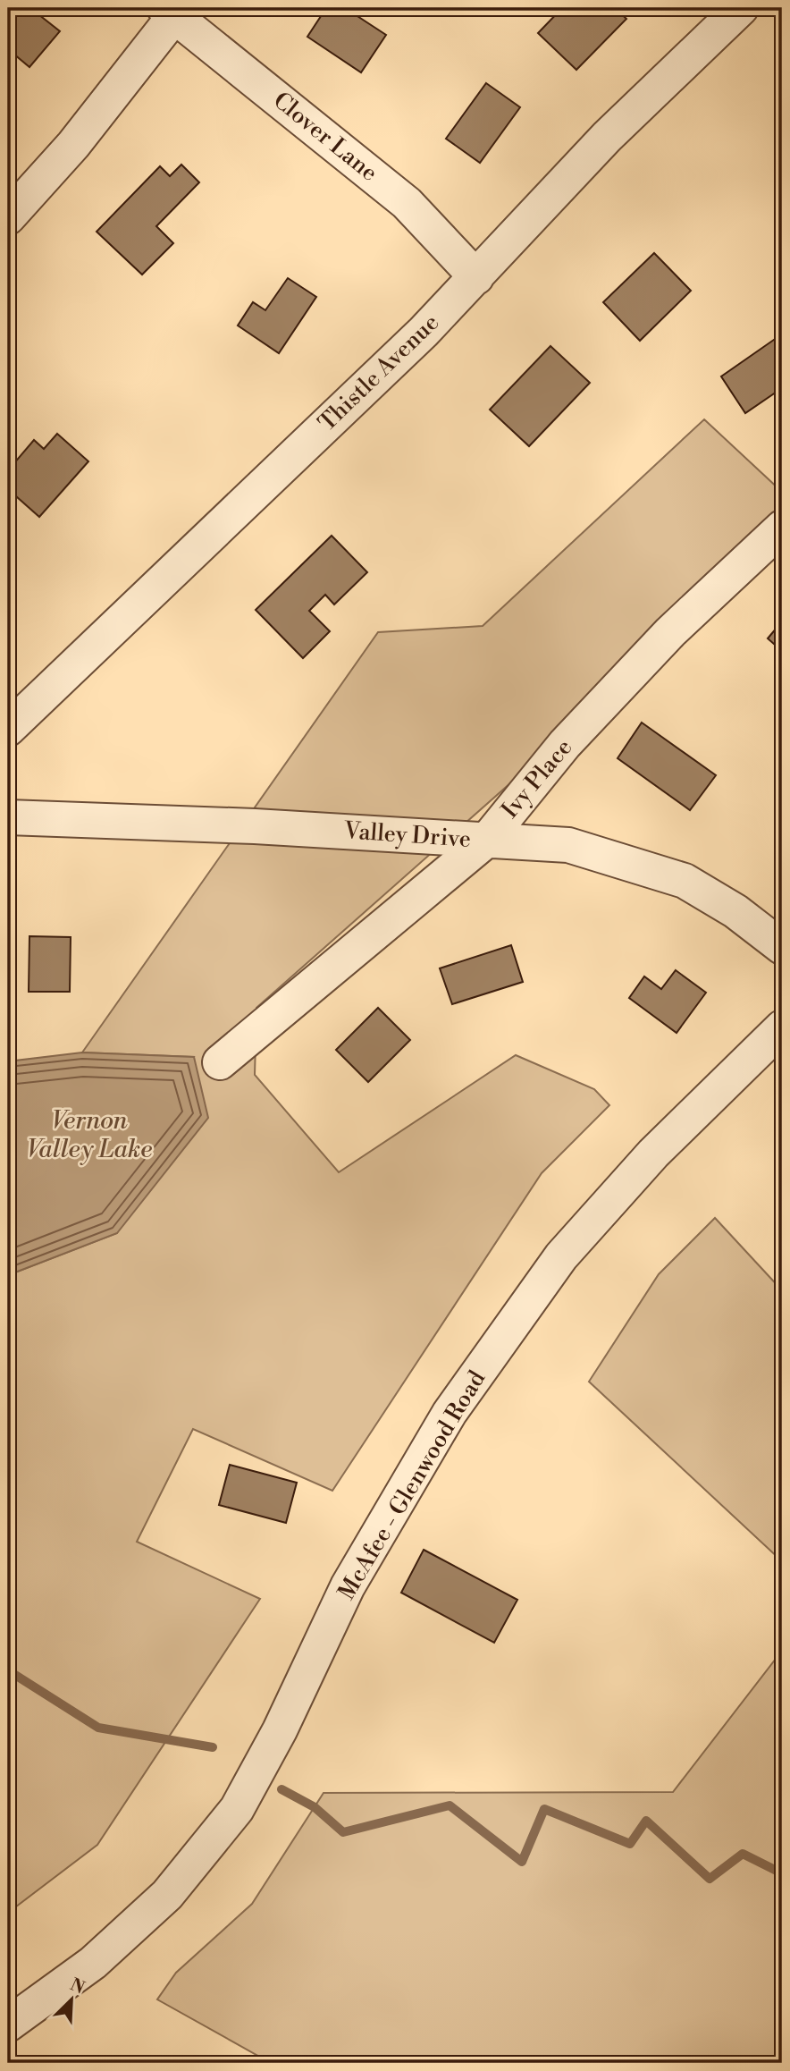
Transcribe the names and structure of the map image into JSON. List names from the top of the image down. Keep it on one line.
{"streets":{"street":["Clover Lane","Thistle Avenue","Ivy Place","Valley Drive","McAfee - Glenwood Road"]},"crossings":[["Clover Lane","Thistle Avenue"],["Ivy Place","Valley Drive"]],"water":["Vernon Valley Lake"],"north":"top right"}
